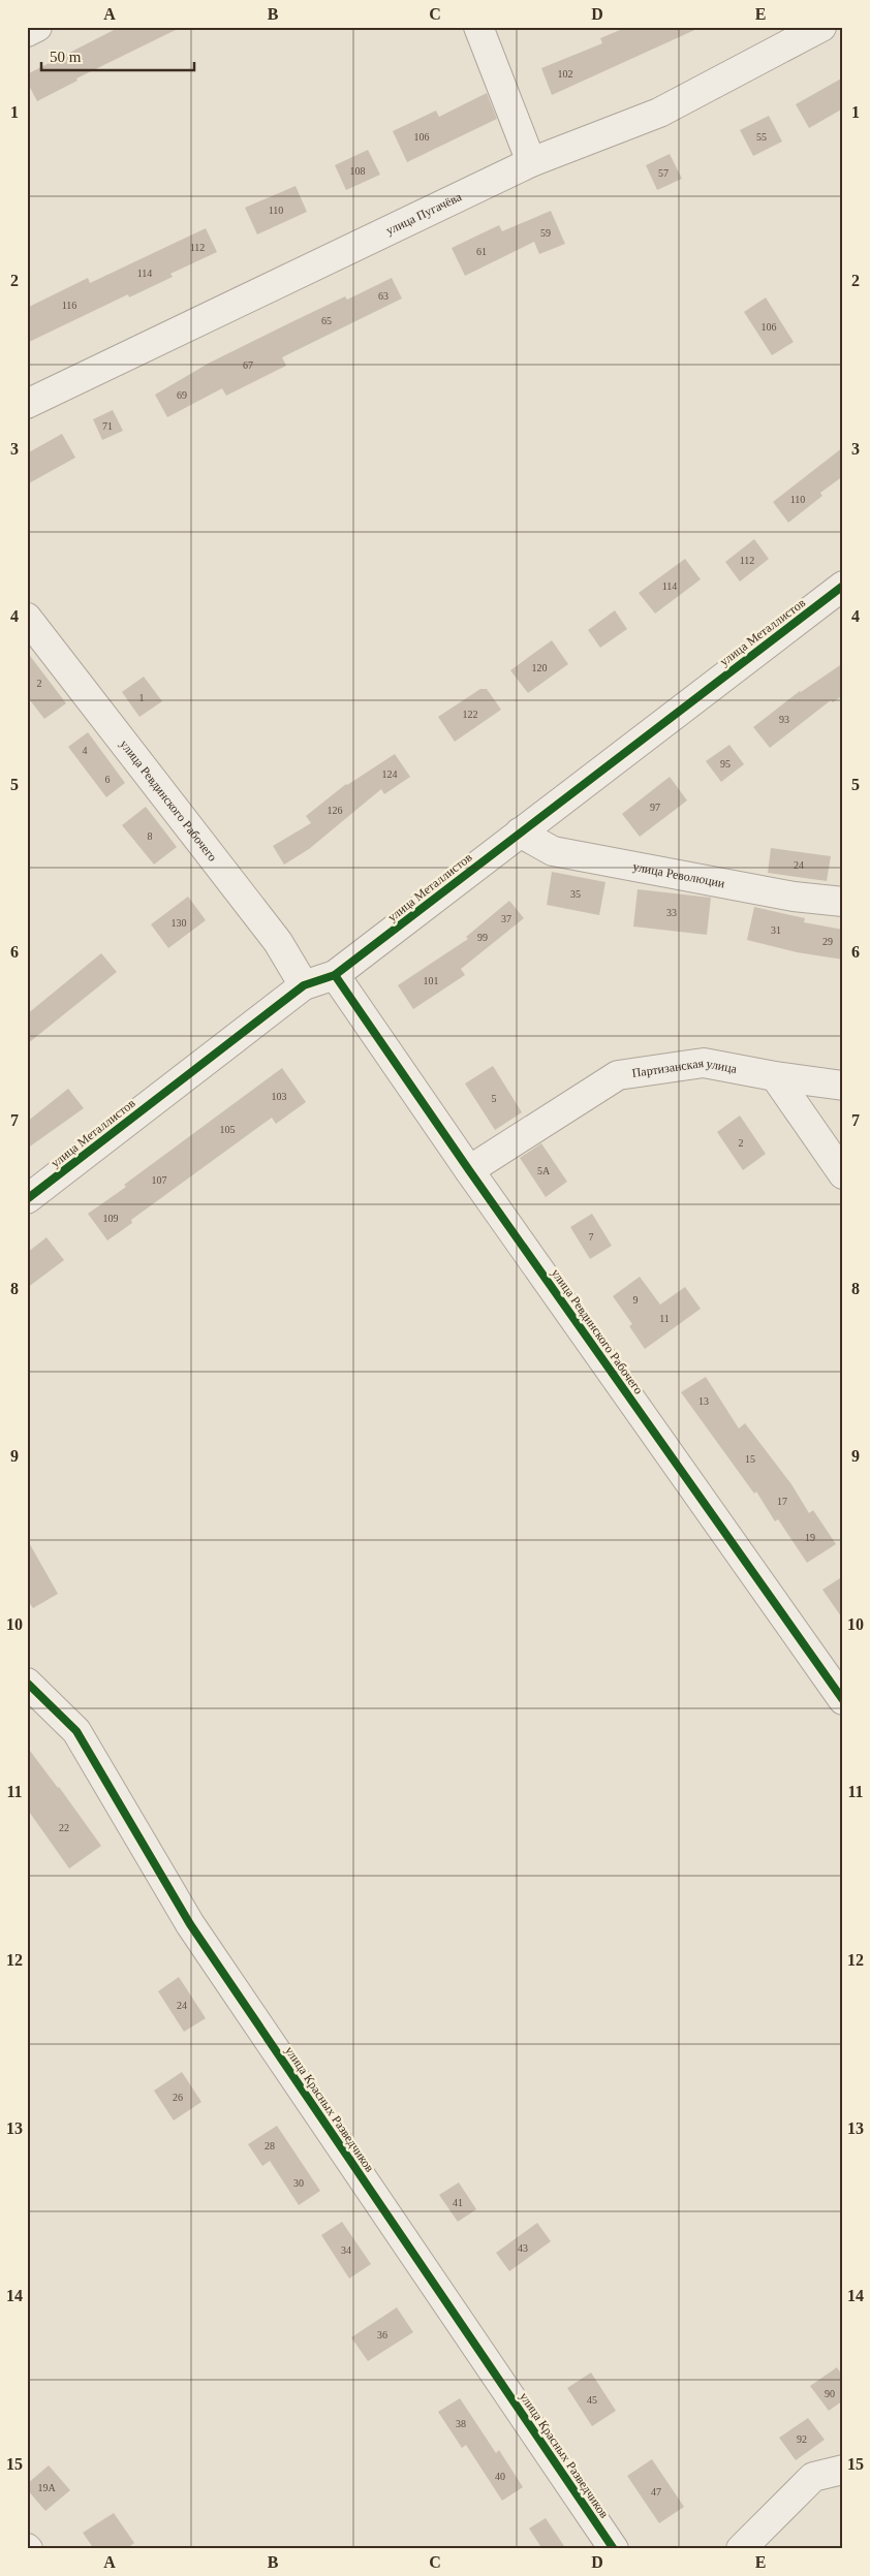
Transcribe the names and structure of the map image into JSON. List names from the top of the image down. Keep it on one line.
{"streets":{"street":["улица Пугачёва","улица Металлистов","улица Ревдинского Рабочего","улица Революции","Партизанская улица","улица Красных Разведчиков"]},"crossings":[["улица Металлистов","улица Ревдинского Рабочего"],["улица Металлистов","улица Революции"],["улица Ревдинского Рабочего","Партизанская улица"]],"house_numbers":["102","106","55","108","57","110","59","112","61","114","63","116","65","106","67","69","71","110","112","114","120","2","1","122","93","4","95","124","6","97","126","8","24","35","33","37","130","31","99","29","101","103","5","105","2","5А","107","109","7","9","11","13","15","17","19","22","24","26","28","30","41","43","34","36","90","45","38","92","40","19А","47"],"scale_bar":"50 m","grid":{"columns":["A","B","C","D","E"],"rows":["1","2","3","4","5","6","7","8","9","10","11","12","13","14","15"]}}
